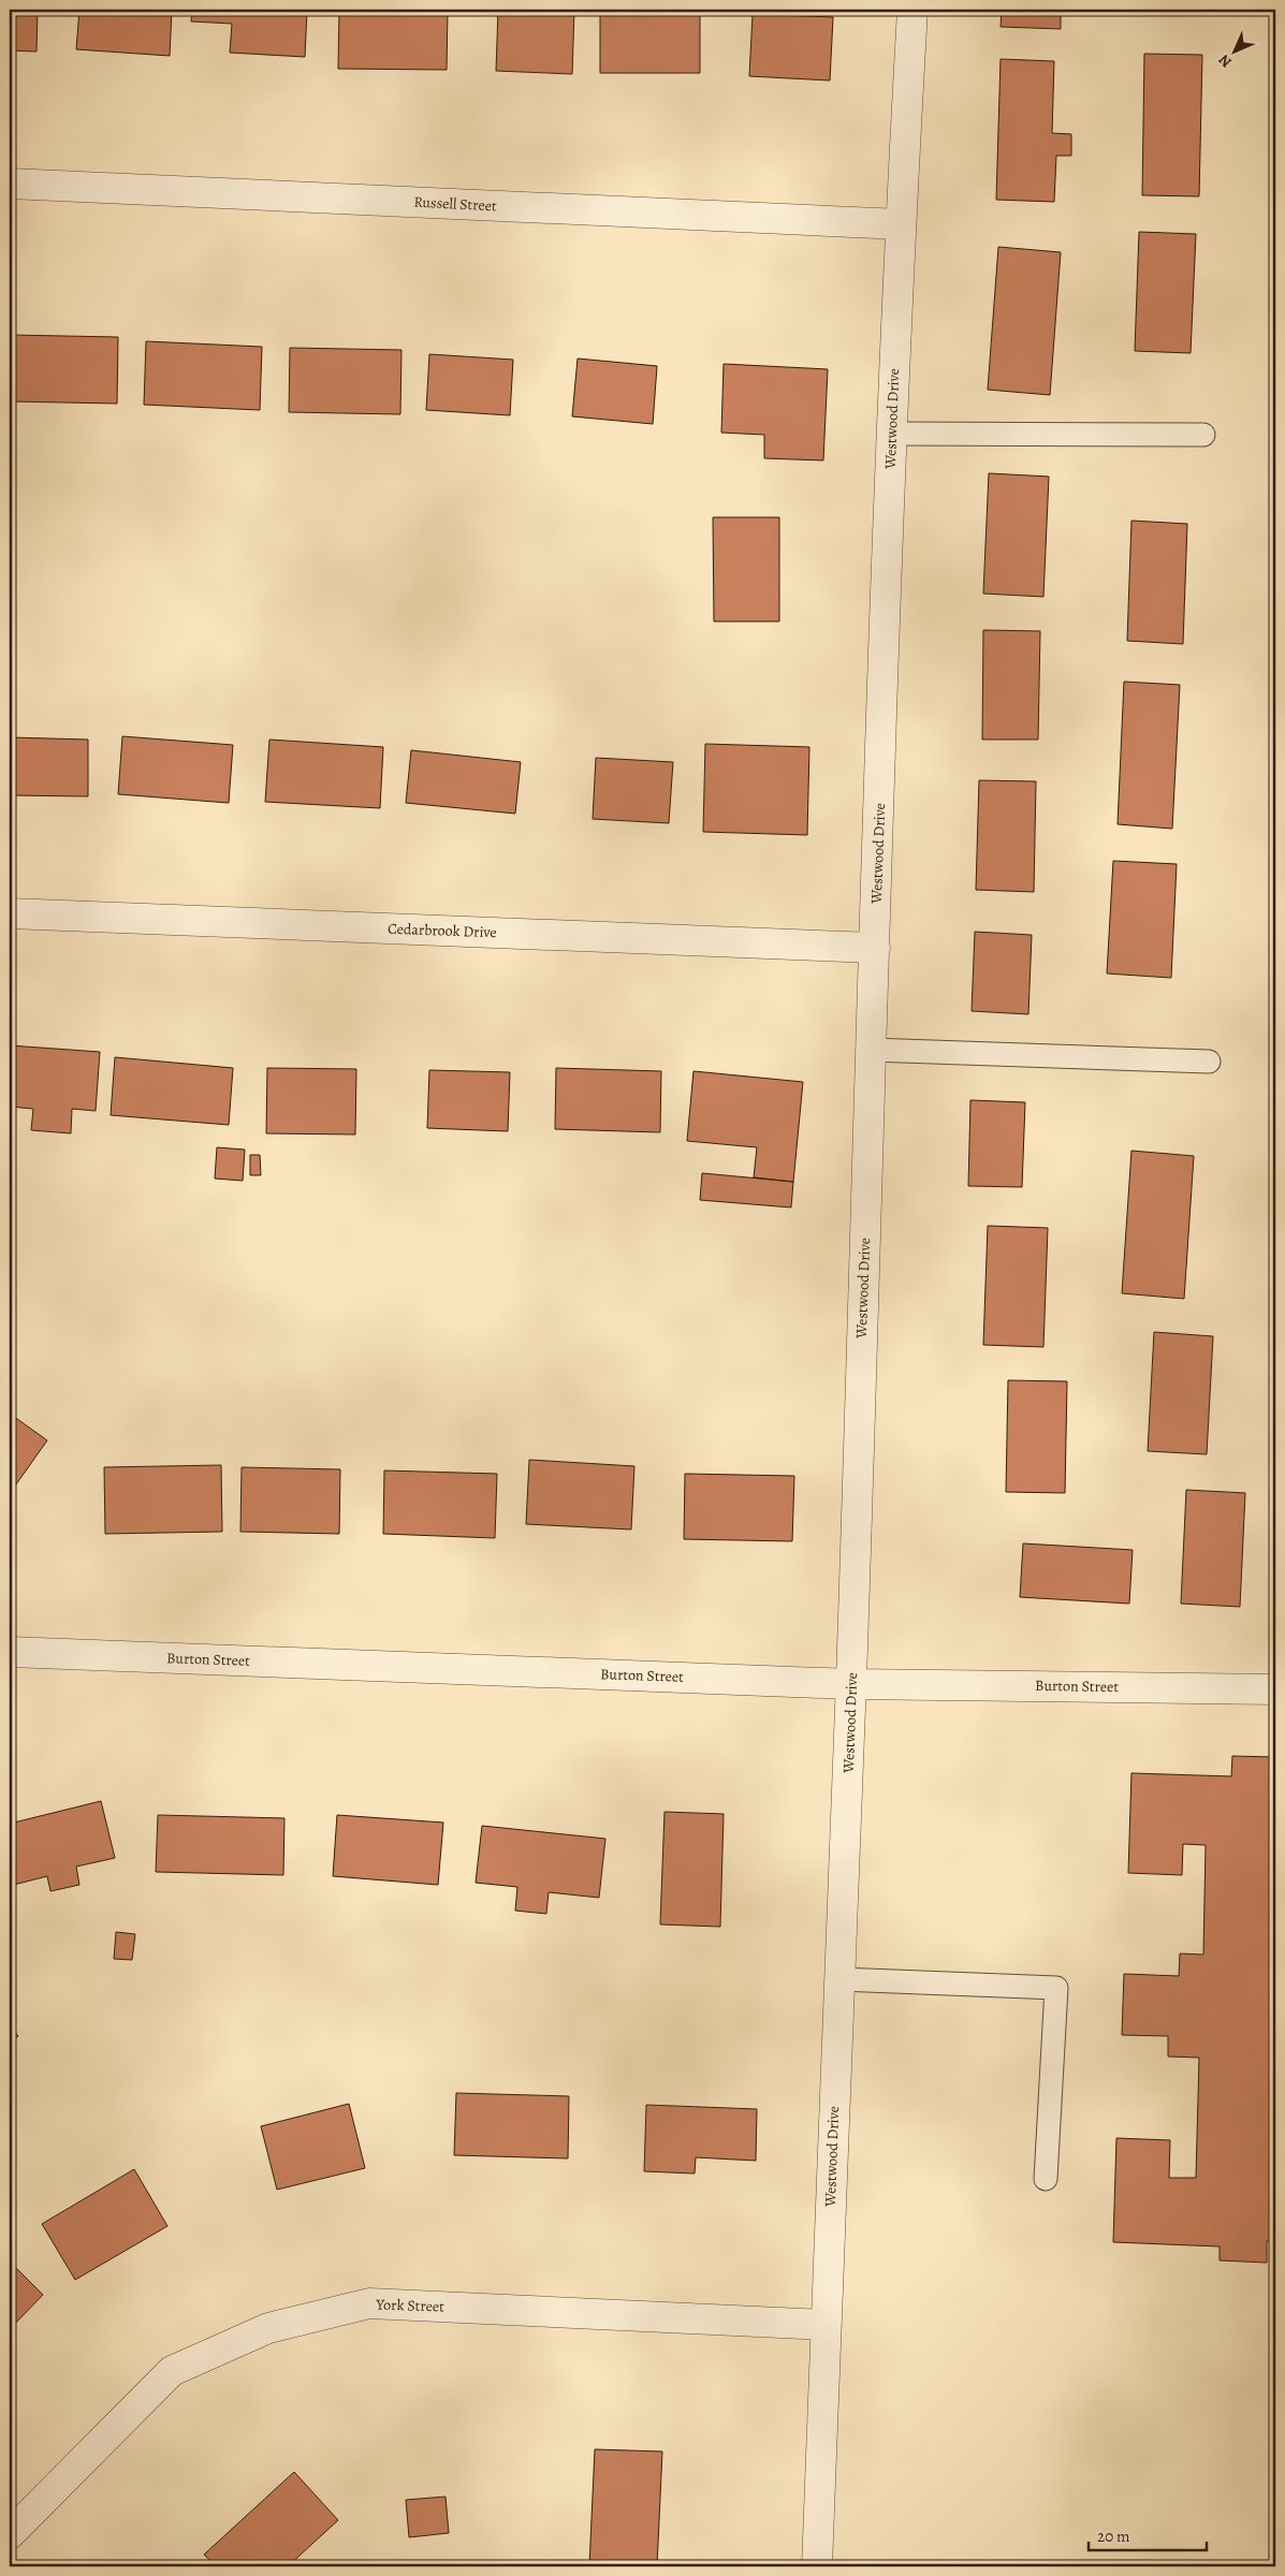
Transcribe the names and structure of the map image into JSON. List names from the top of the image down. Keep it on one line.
{"streets":{"street":["Russell Street","Westwood Drive","Cedarbrook Drive","Burton Street","York Street"]},"crossings":[["Russell Street","Westwood Drive"],["Westwood Drive","Cedarbrook Drive"],["Westwood Drive","Burton Street"],["Westwood Drive","York Street"]],"scale_bar":"20 m","north":"bottom left"}
